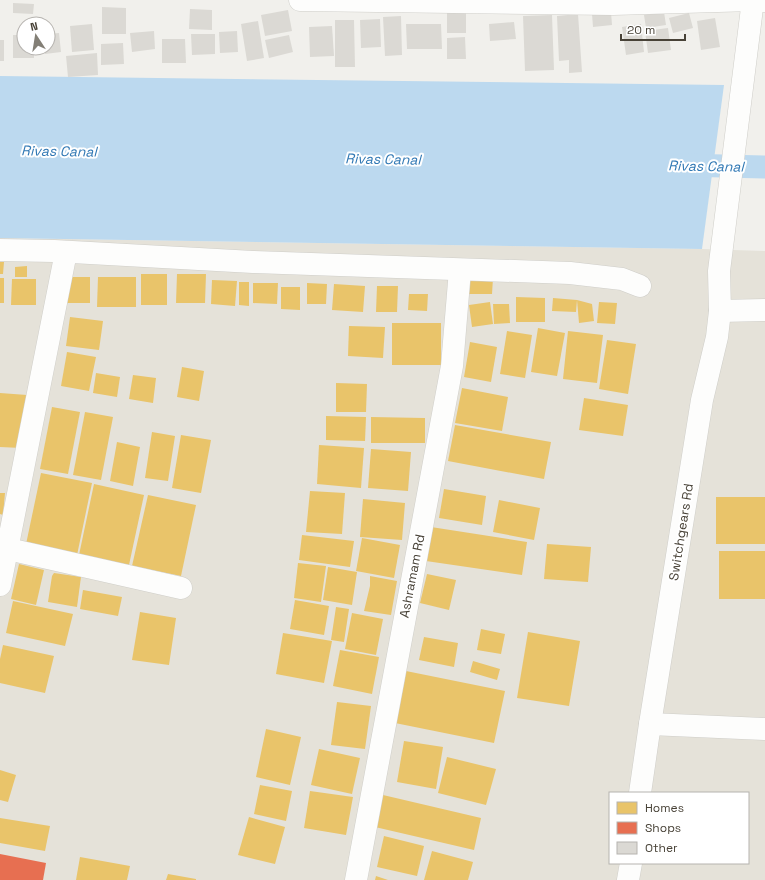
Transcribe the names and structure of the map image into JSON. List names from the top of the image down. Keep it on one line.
{"streets":{"street":["Switchgears Rd","Ashramam Rd"]},"water":["Rivas Canal"],"legend":["Homes","Shops","Other"],"scale_bar":"20 m","north":"top"}
